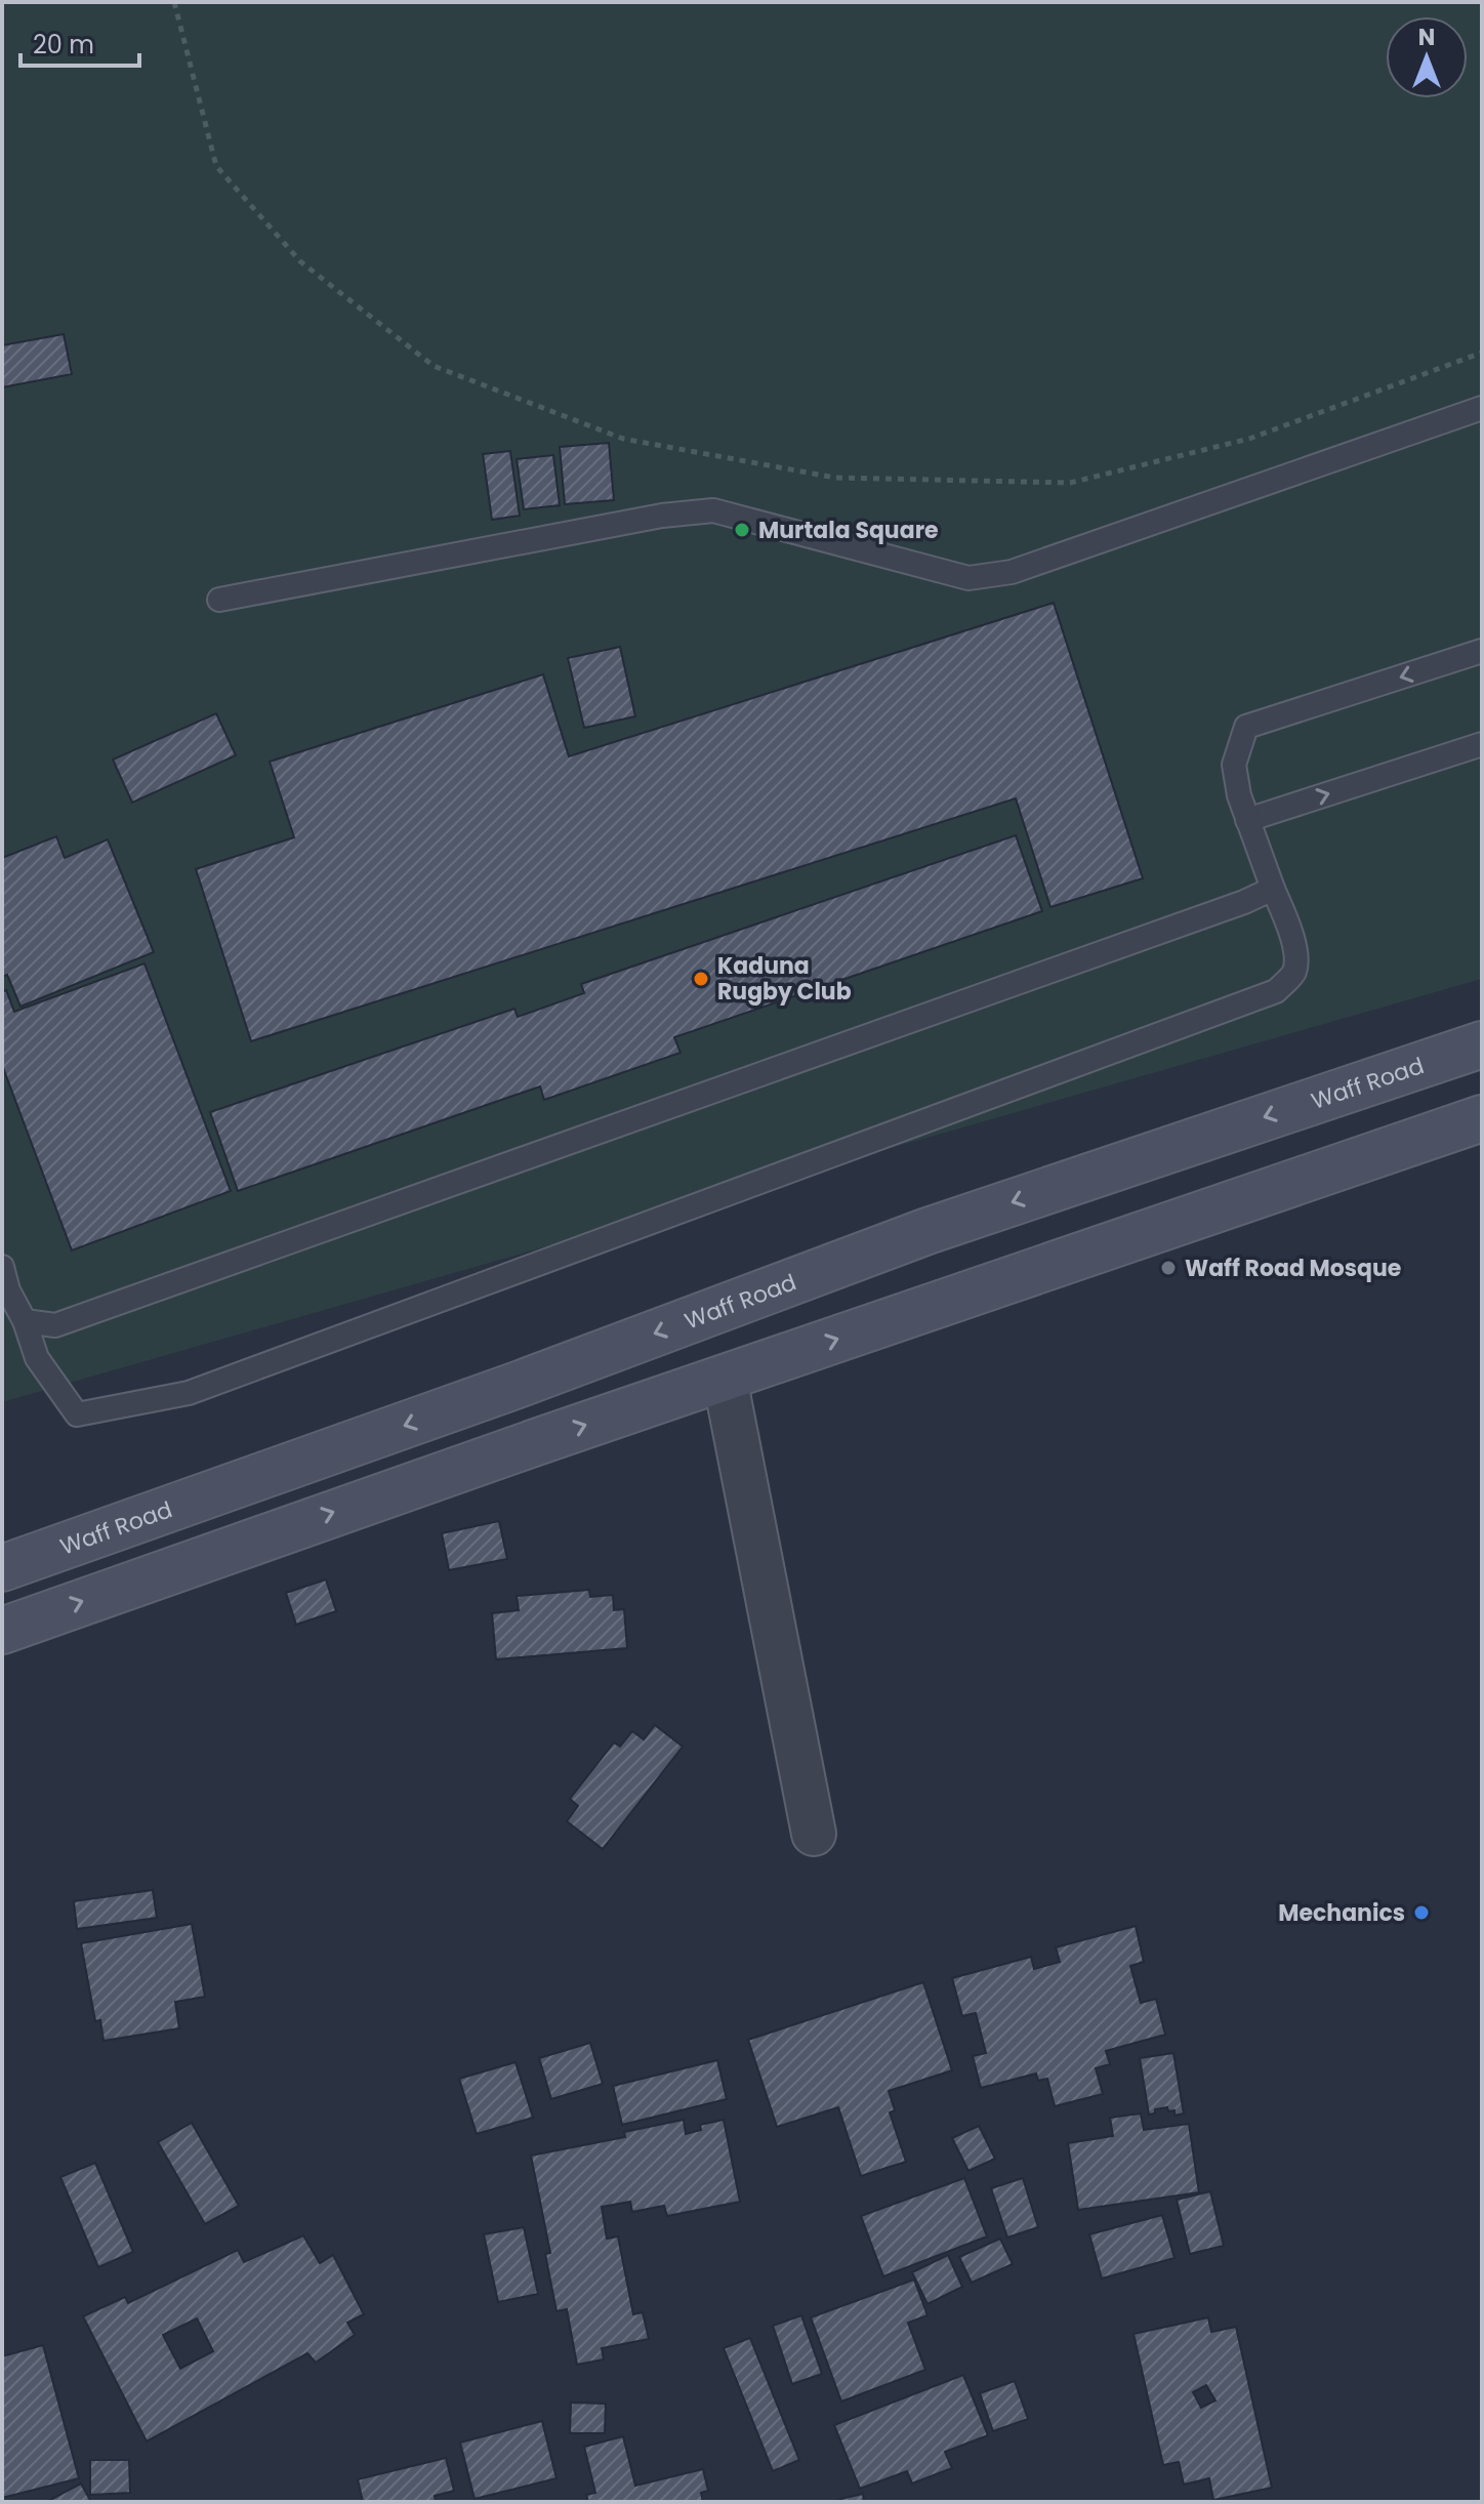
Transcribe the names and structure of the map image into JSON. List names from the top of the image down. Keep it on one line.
{"streets":{"street":["Waff Road"]},"places":["Murtala Square","Kaduna Rugby Club","Waff Road Mosque","Mechanics"],"scale_bar":"20 m","north":"top"}
